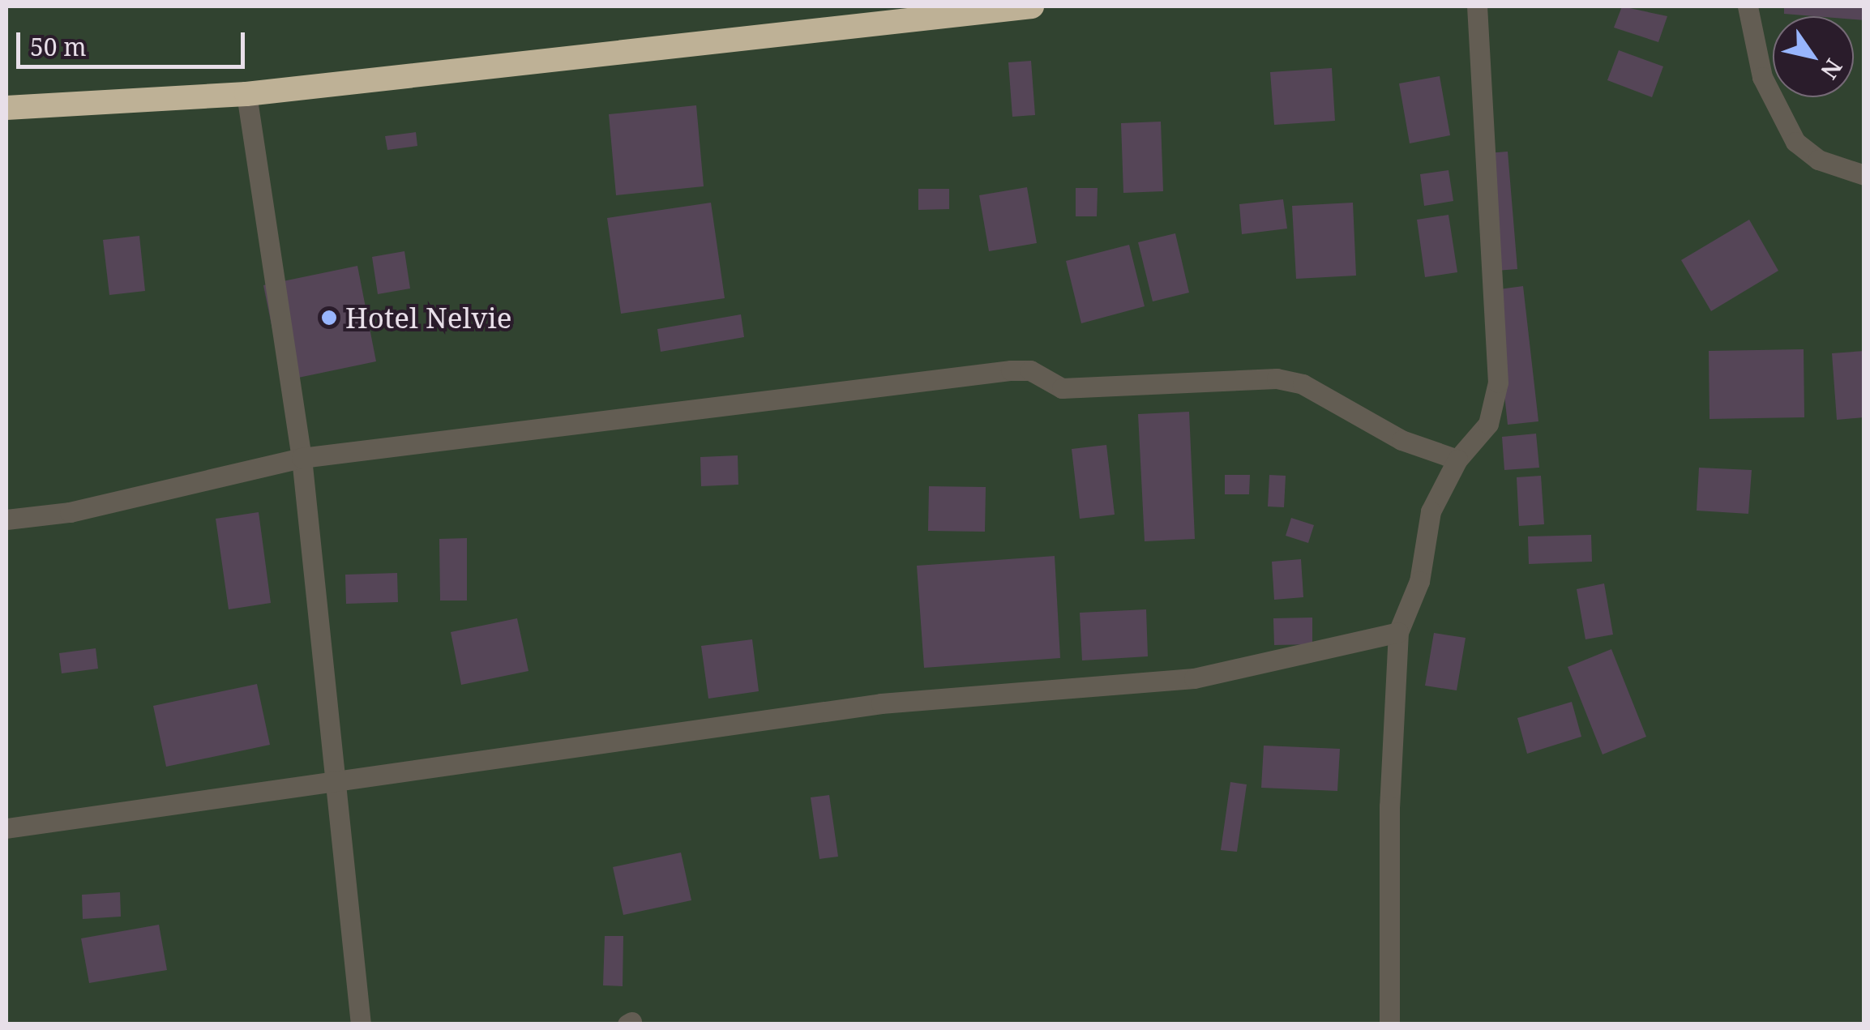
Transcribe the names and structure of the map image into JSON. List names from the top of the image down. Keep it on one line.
{"places":["Hotel Nelvie"],"scale_bar":"50 m","north":"bottom right"}
